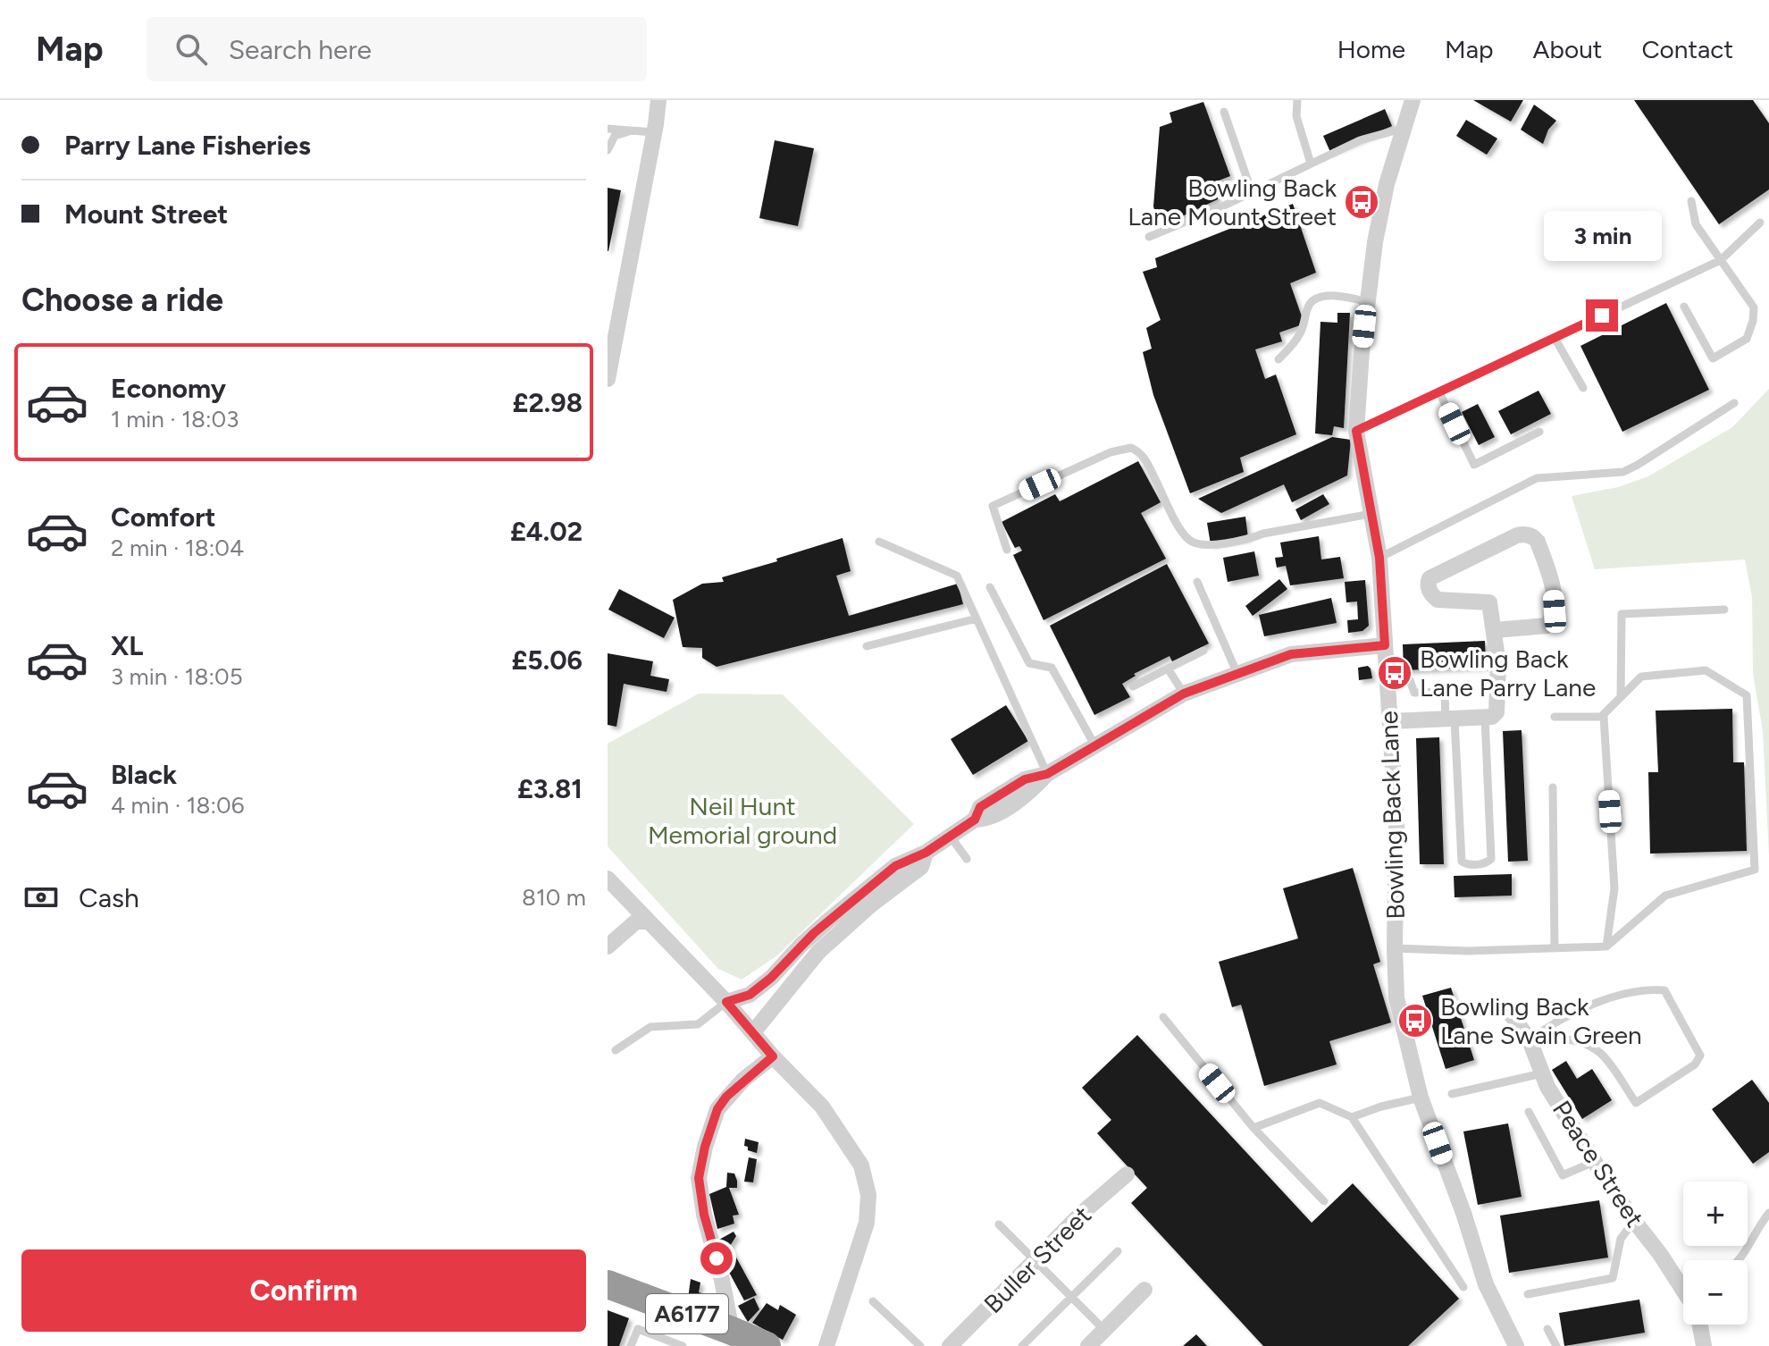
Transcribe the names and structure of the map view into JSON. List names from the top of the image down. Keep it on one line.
{"streets":{"highway":["A6177"],"street":["Bowling Back Lane","Peace Street","Buller Street"]},"parks":["Neil Hunt Memorial ground"],"places":{"bus stop":["Bowling Back Lane Mount Street","Bowling Back Lane Parry Lane","Bowling Back Lane Swain Green"]},"page":{"header":"Map","search":"Search here","nav":["Home","Map","About","Contact"],"banner":["Parry Lane Fisheries","Mount Street"],"bubble":"3 min","heading":"Choose a ride","list":[{"name":"Economy","note":"1 min · 18:03","value":"£2.98"},{"name":"Comfort","note":"2 min · 18:04","value":"£4.02"},{"name":"XL","note":"3 min · 18:05","value":"£5.06"},{"name":"Black","note":"4 min · 18:06","value":"£3.81"}],"pay":["Cash","810 m"],"map_buttons":["+","−"],"buttons":"Confirm"}}
